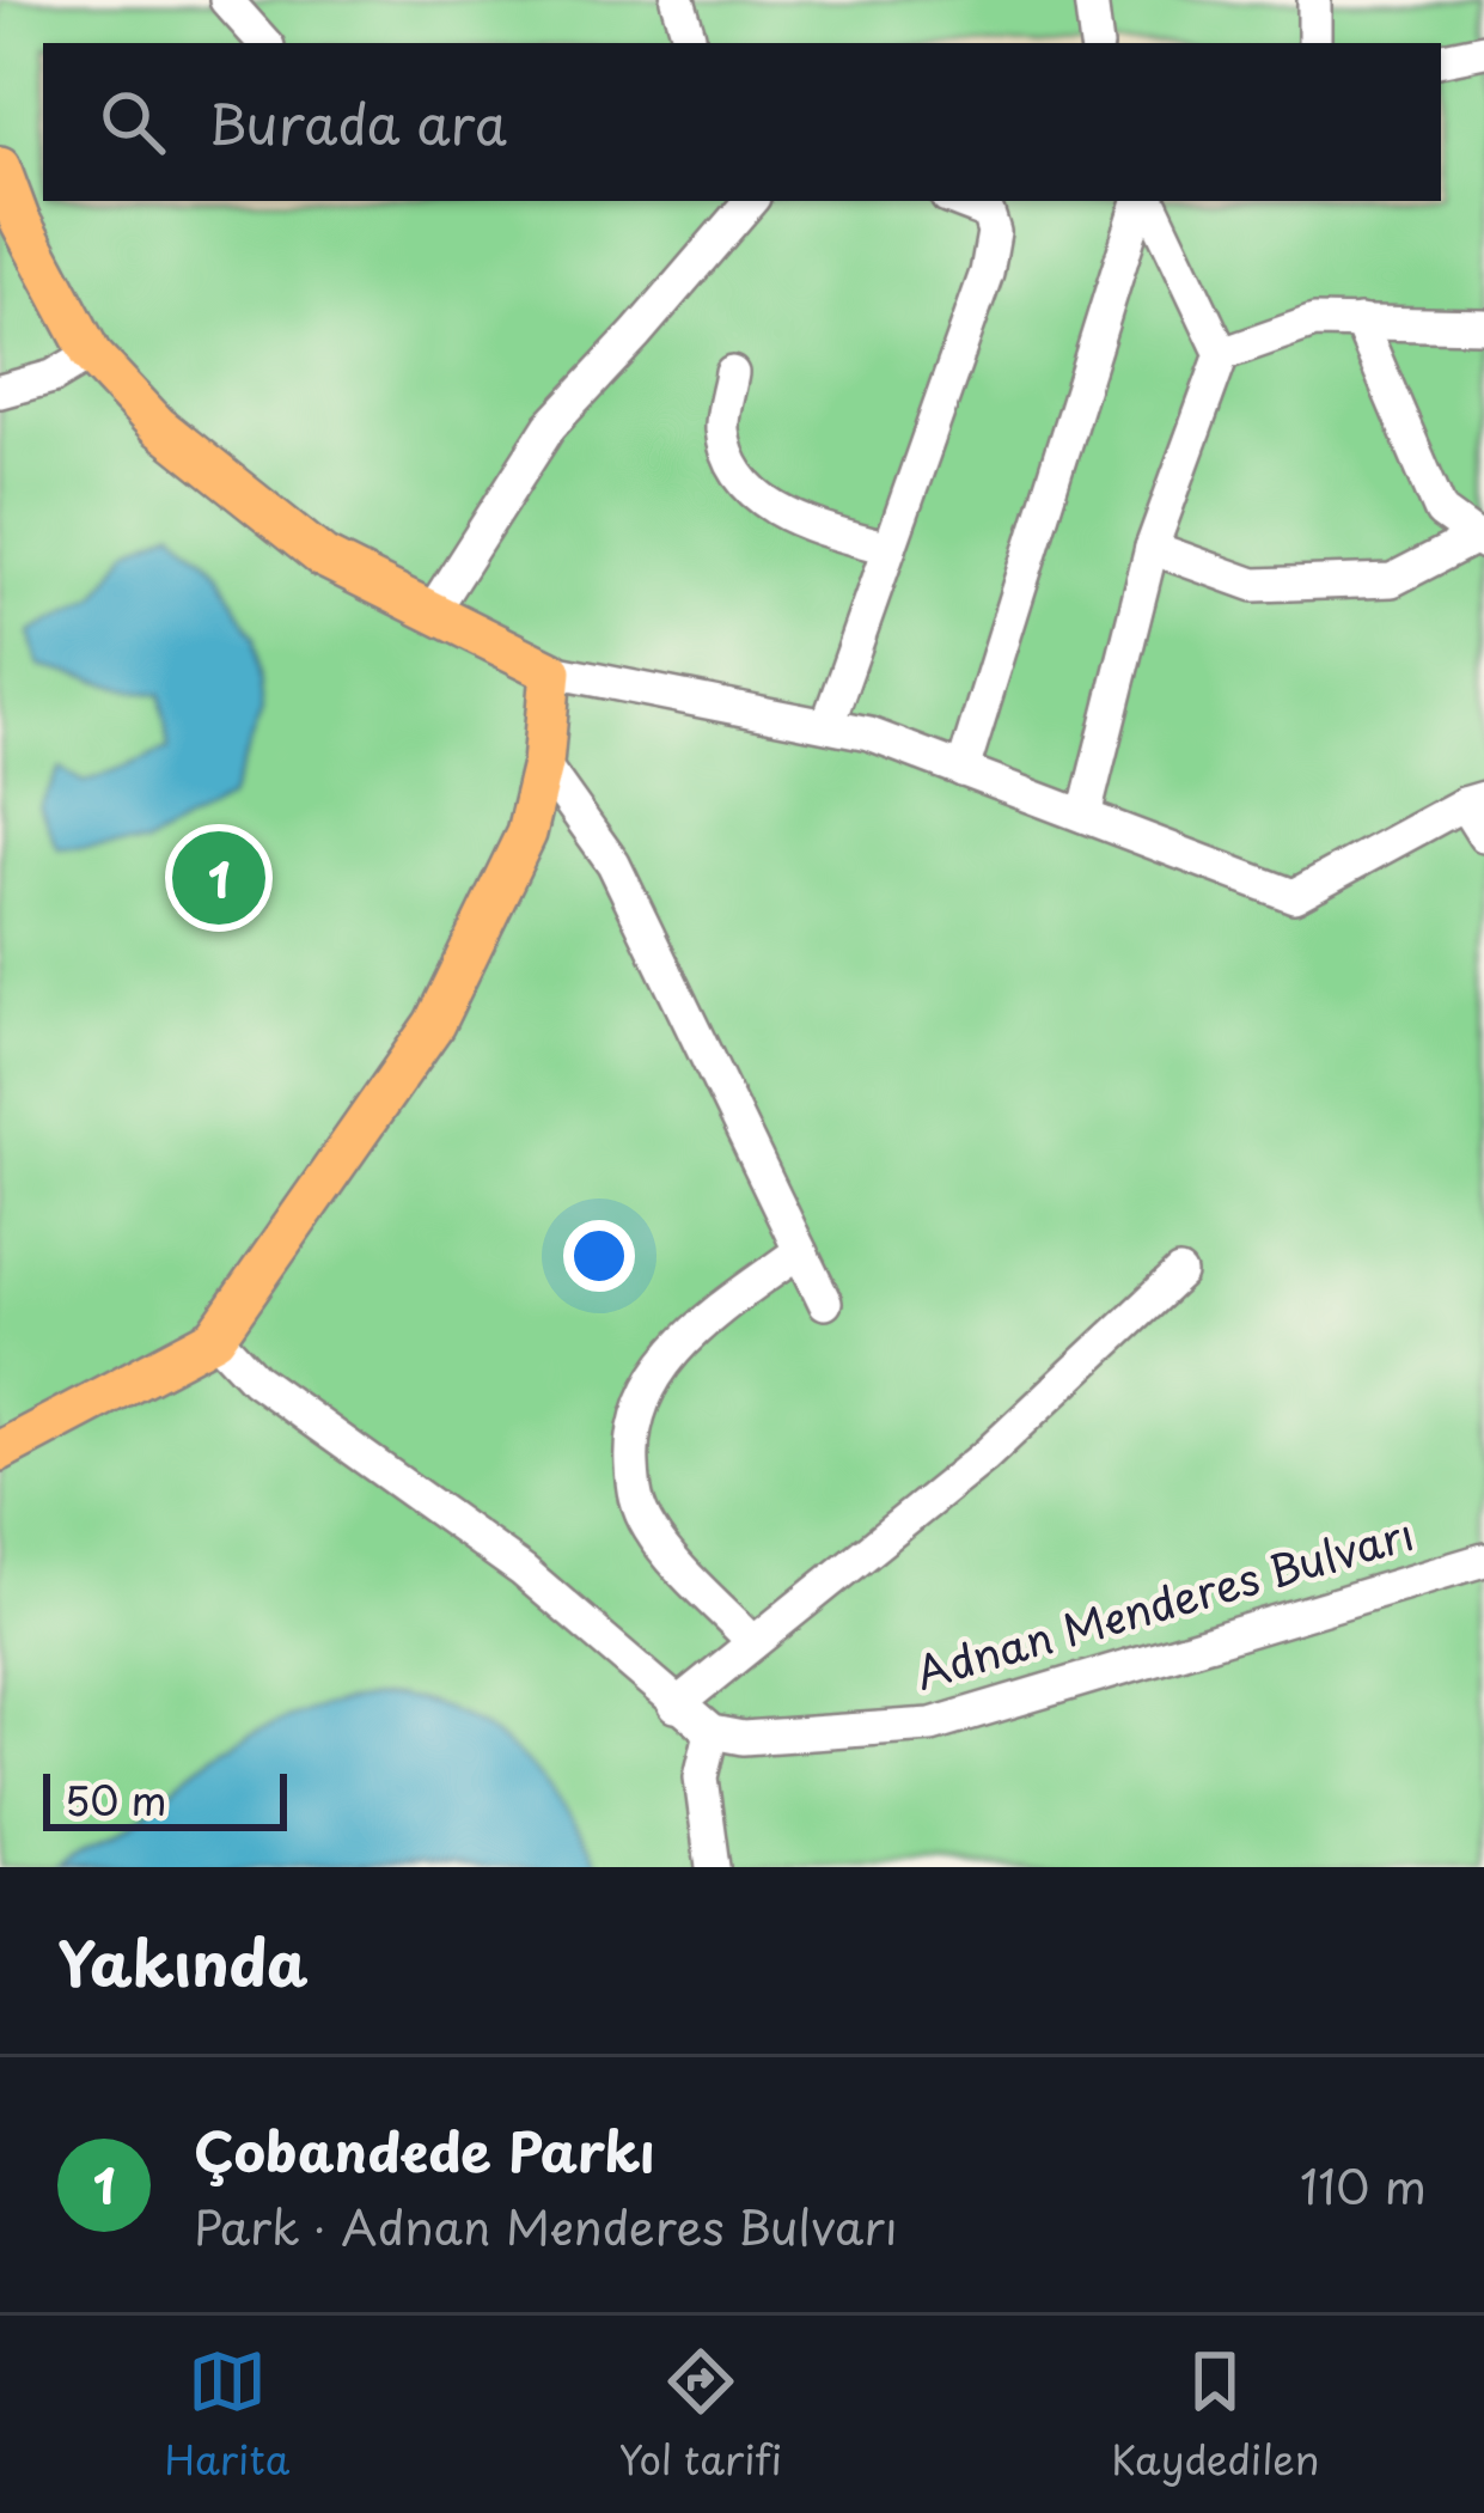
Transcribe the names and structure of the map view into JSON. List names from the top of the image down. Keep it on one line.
{"streets":{"street":["Adnan Menderes Bulvarı"]},"scale_bar":"50 m","page":{"search":"Burada ara","pins":"1","scale":"50 m","heading":"Yakında","list":[{"mark":"1","name":"Çobandede Parkı","note":"Park · Adnan Menderes Bulvarı","value":"110 m"}],"nav":["Harita","Yol tarifi","Kaydedilen"]}}
